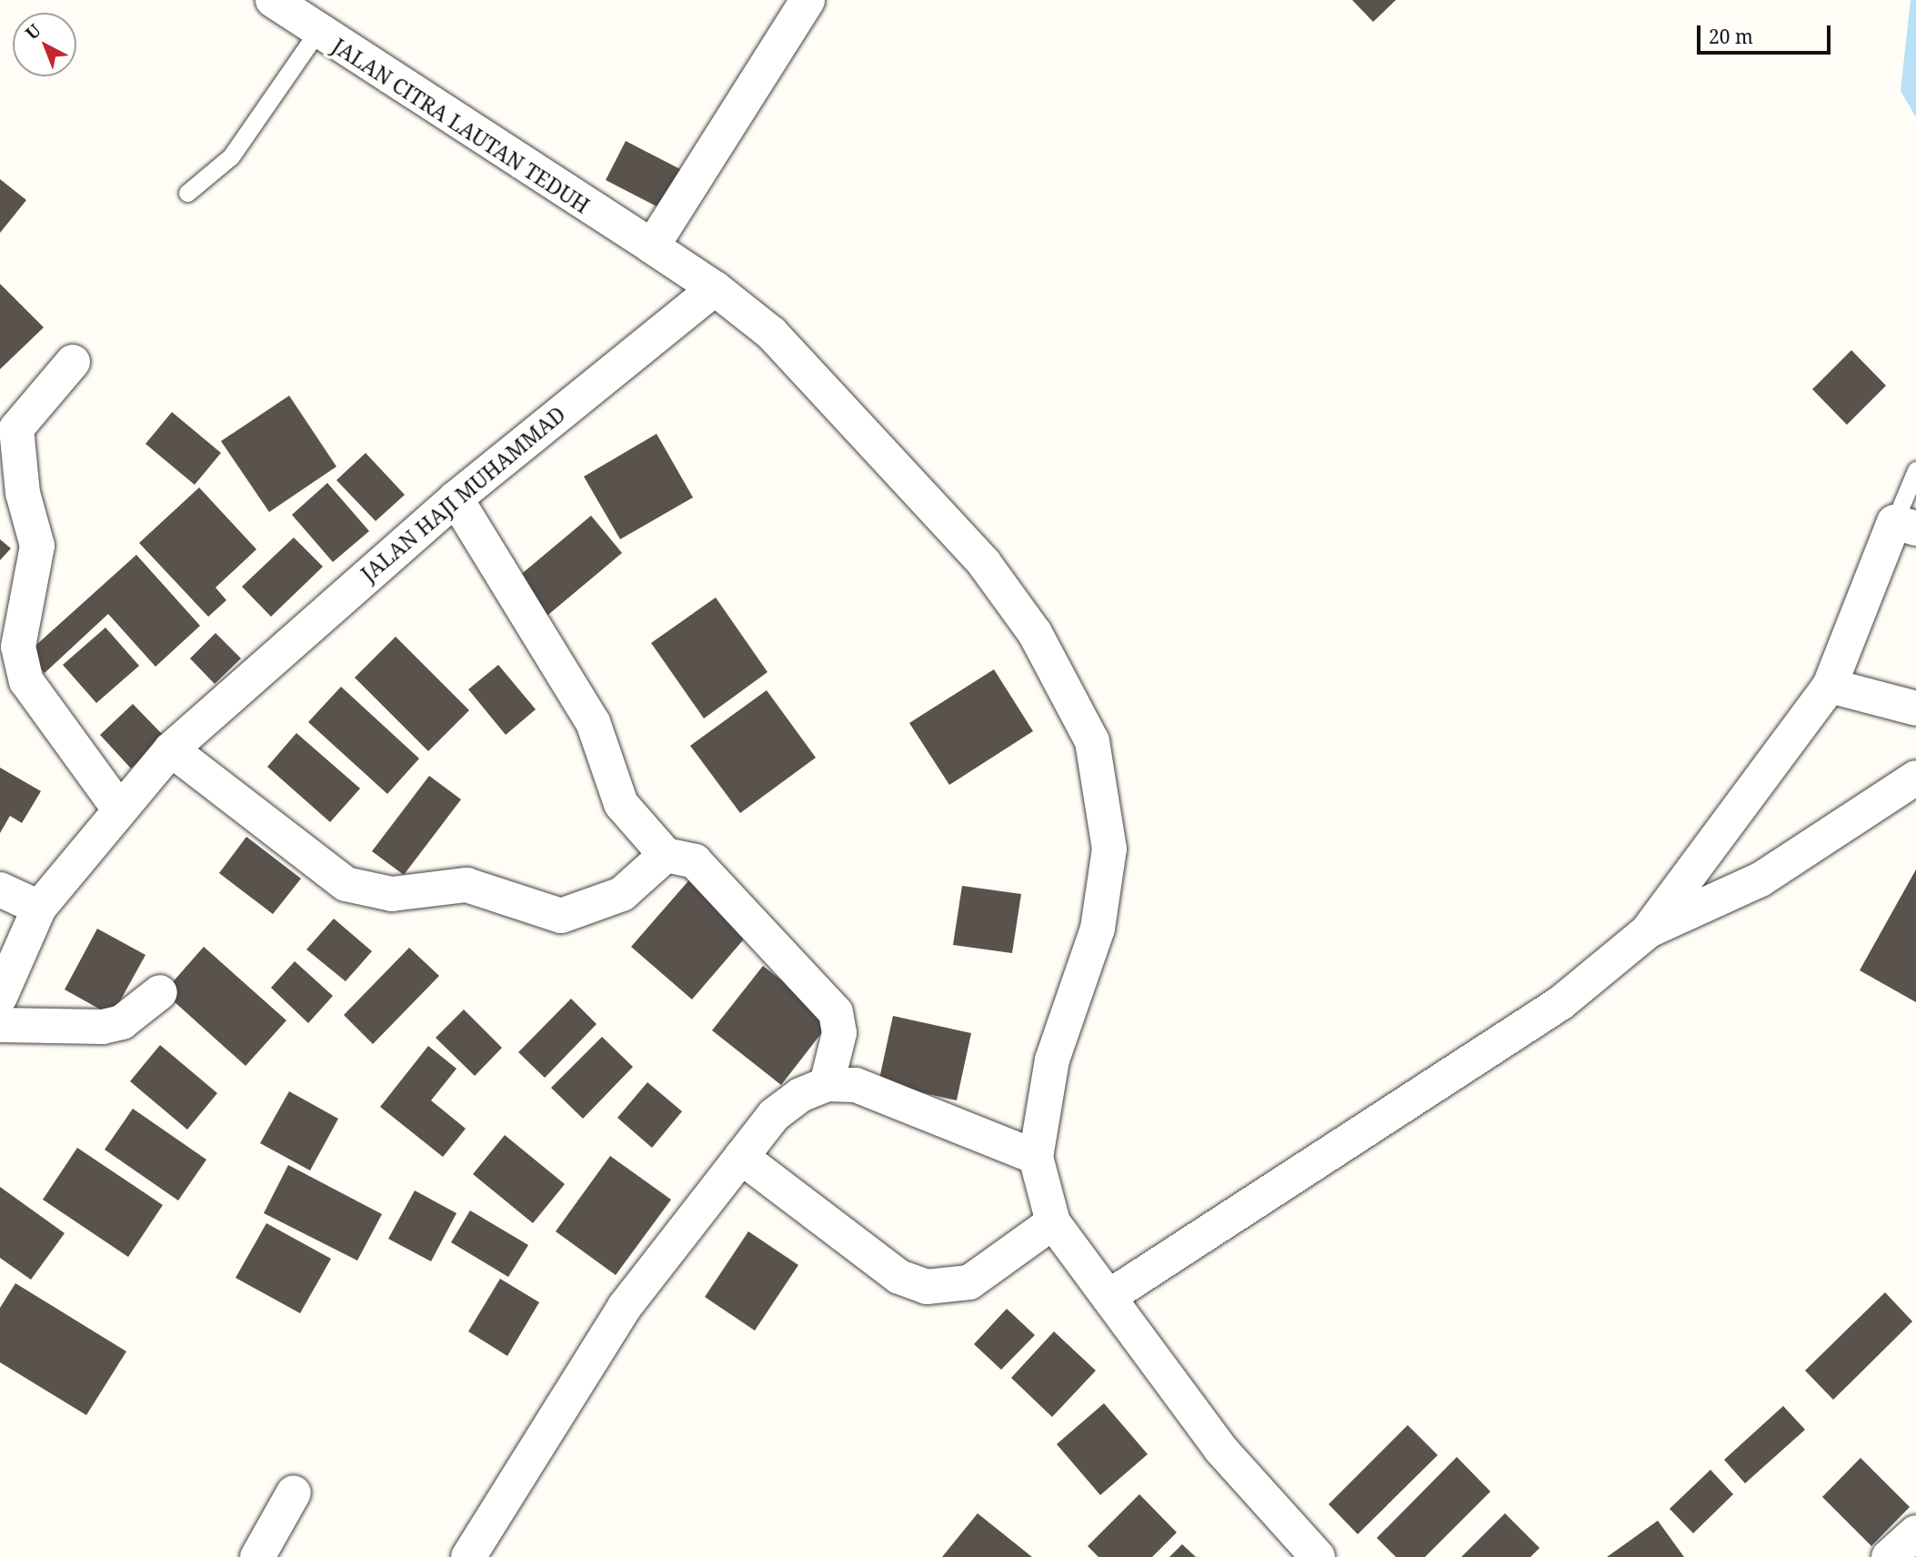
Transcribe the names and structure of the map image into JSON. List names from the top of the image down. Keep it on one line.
{"streets":{"street":["JALAN CITRA LAUTAN TEDUH","JALAN HAJI MUHAMMAD"]},"scale_bar":"20 m","north":"top left"}
